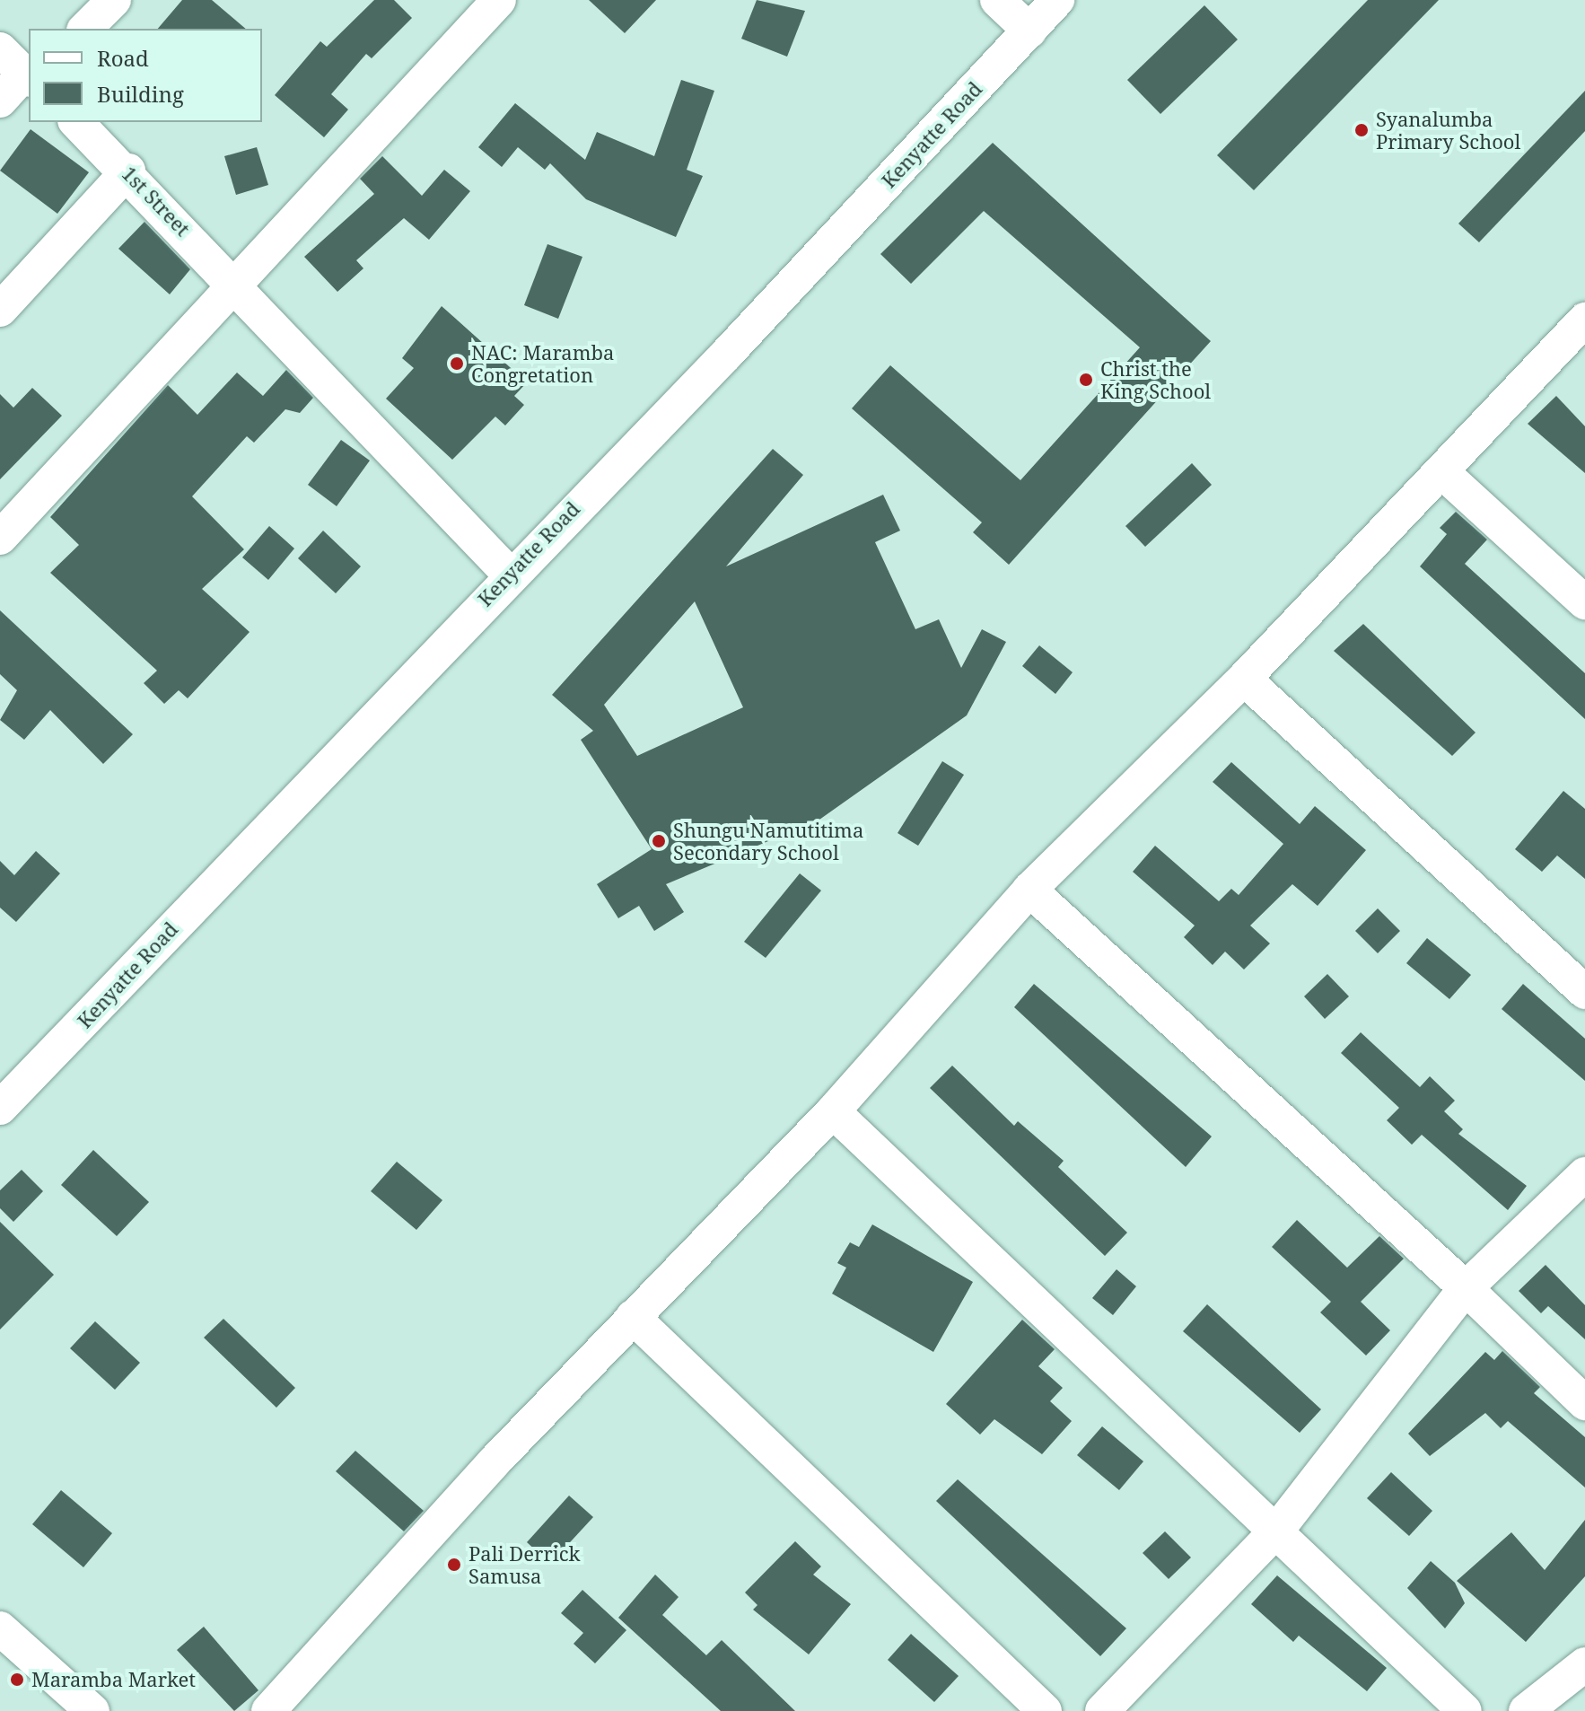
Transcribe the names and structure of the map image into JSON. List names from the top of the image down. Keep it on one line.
{"streets":{"street":["Kenyatte Road","1st Street"]},"crossings":[["Kenyatte Road","1st Street"]],"places":["Syanalumba Primary School","NAC: Maramba Congretation","Christ the King School","Shungu Namutitima Secondary School","Pali Derrick Samusa","Maramba Market"],"legend":["Road","Building"]}
